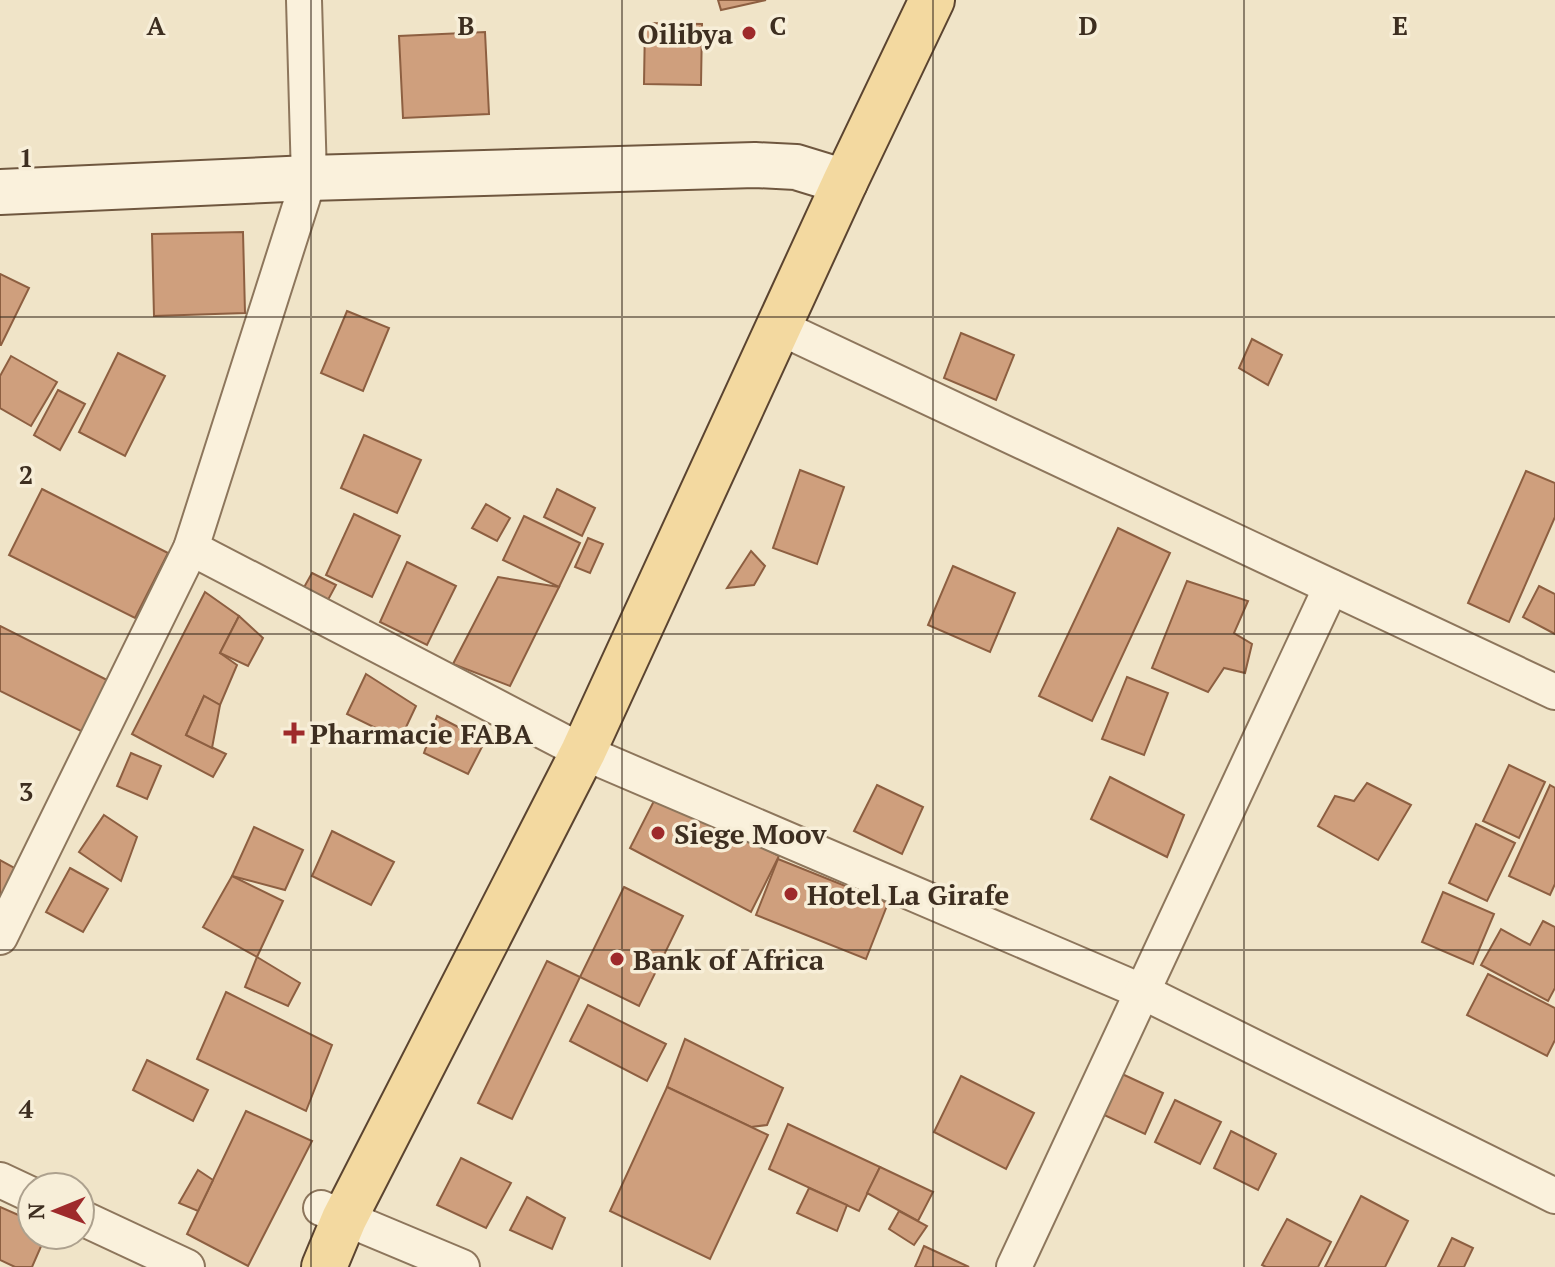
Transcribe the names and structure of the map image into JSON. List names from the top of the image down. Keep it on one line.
{"places":{"other":["Oilibya","Siege Moov","Hotel La Girafe","Bank of Africa"],"health":["Pharmacie FABA"]},"north":"left","grid":{"columns":["A","B","C","D","E"],"rows":["1","2","3","4"]}}
